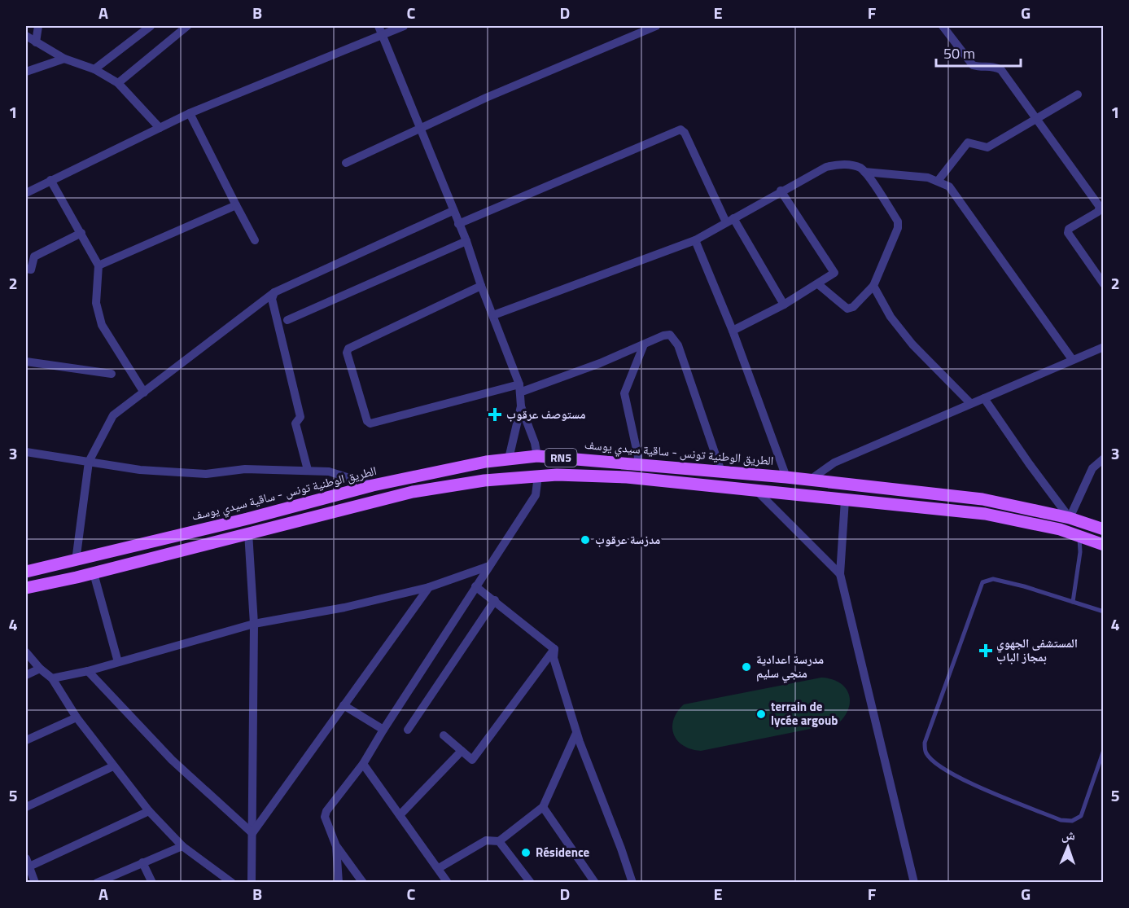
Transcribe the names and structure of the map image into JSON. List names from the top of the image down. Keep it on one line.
{"streets":{"main road":["الطريق الوطنية تونس - ساقية سيدي يوسف","RN5"]},"places":{"health":["مستوصف عرقوب","المستشفى الجهوي بمجاز الباب"],"other":["مدزسة عرقوب","مدرسة اعدادية منجي سليم","terrain de lycée argoub","Résidence"]},"scale_bar":"50 m","north":"top","grid":{"columns":["A","B","C","D","E","F","G"],"rows":["1","2","3","4","5"]}}
